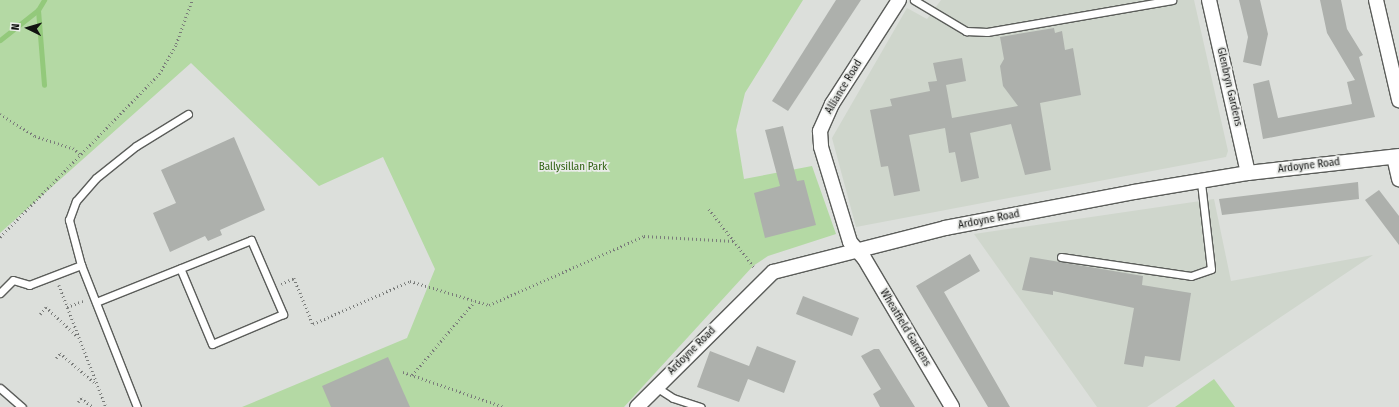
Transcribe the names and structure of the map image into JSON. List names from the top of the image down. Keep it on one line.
{"streets":{"street":["Alliance Road","Glenbryn Gardens","Ardoyne Road","Wheatfield Gardens"]},"crossings":[["Alliance Road","Ardoyne Road"],["Alliance Road","Wheatfield Gardens"],["Glenbryn Gardens","Ardoyne Road"],["Ardoyne Road","Wheatfield Gardens"]],"parks":["Ballysillan Park"],"north":"left"}
